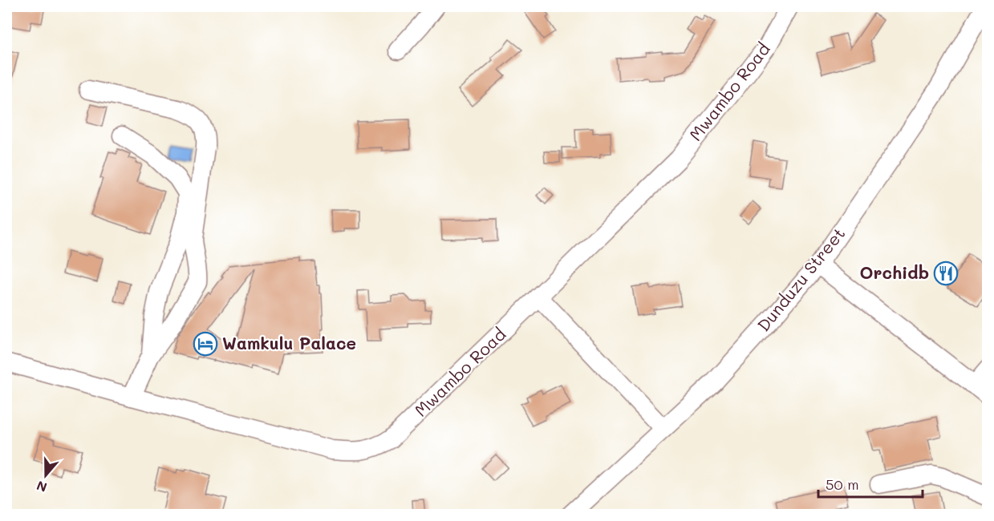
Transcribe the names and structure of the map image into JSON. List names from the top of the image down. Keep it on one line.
{"streets":{"street":["Mwambo Road","Dunduzu Street"]},"places":{"restaurant":["Orchidb"],"hotel":["Wamkulu Palace"]},"scale_bar":"50 m","north":"bottom"}
